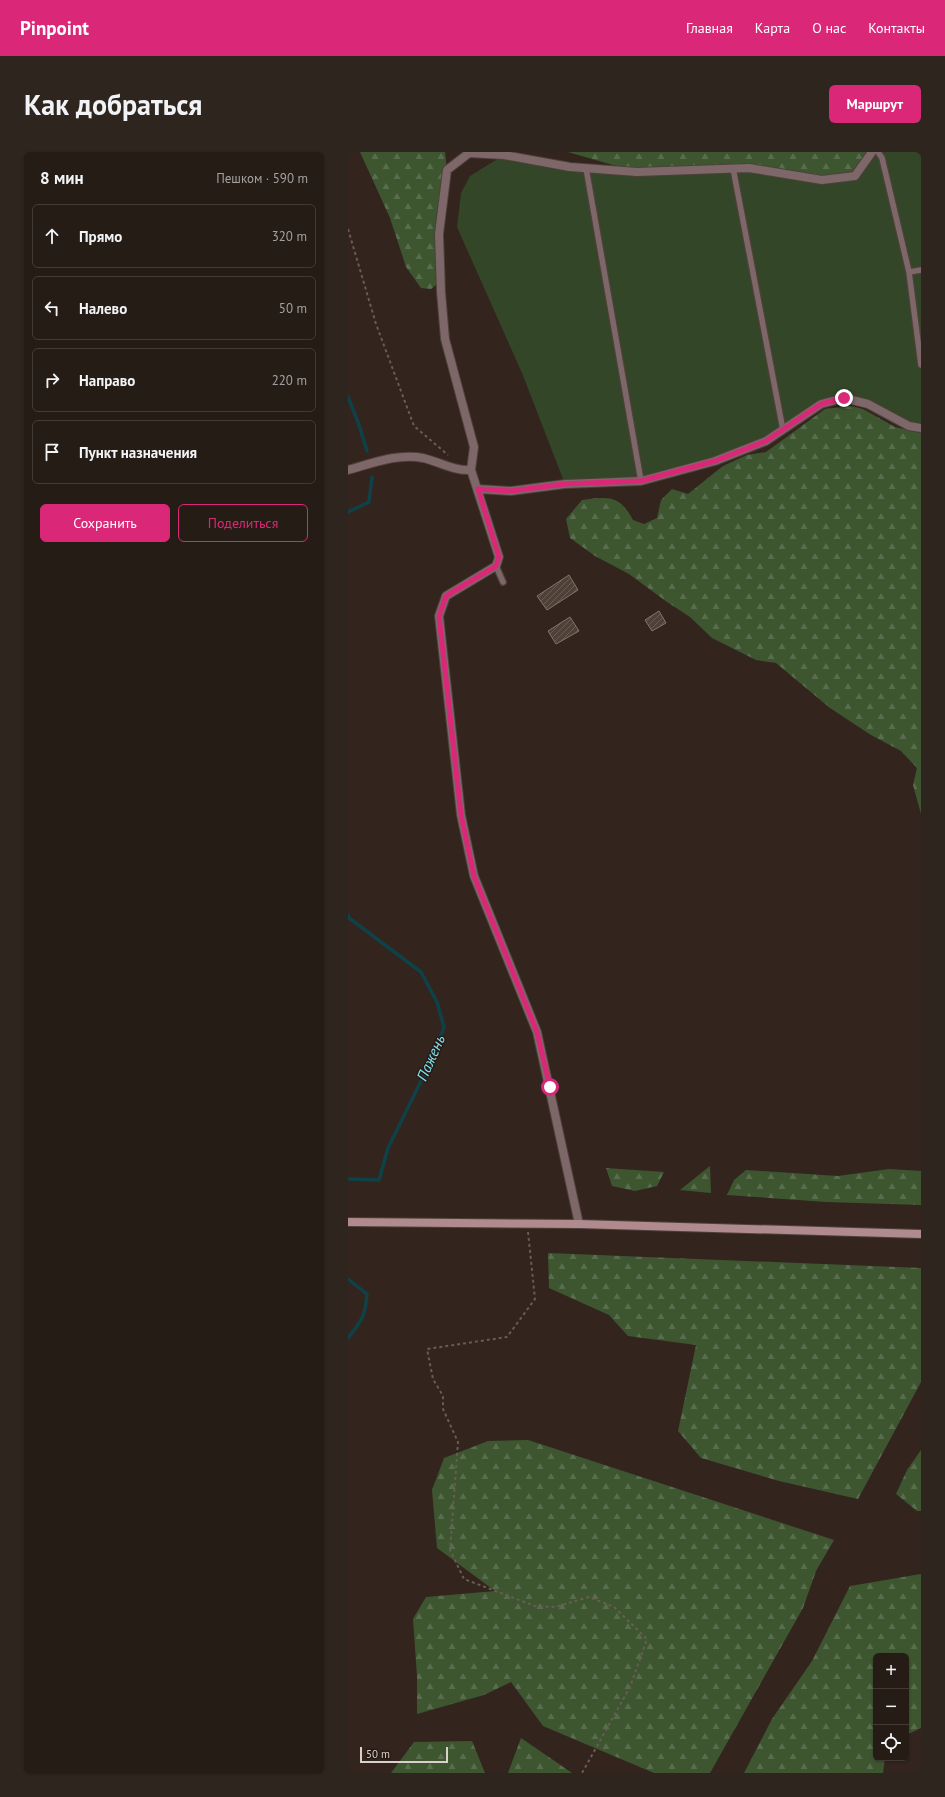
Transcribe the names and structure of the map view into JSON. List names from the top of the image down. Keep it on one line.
{"water":["Пажень"],"scale_bar":"50 m","page":{"header":"Pinpoint","nav":["Главная","Карта","О нас","Контакты"],"buttons":["Маршрут",["Сохранить","Поделиться"]],"title":"Как добраться","heading":["8 мин","Пешком · 590 m"],"list":[["Прямо","320 m"],["Налево","50 m"],["Направо","220 m"],"Пункт назначения"],"map_buttons":["+","−"],"scale":"50 m"}}
